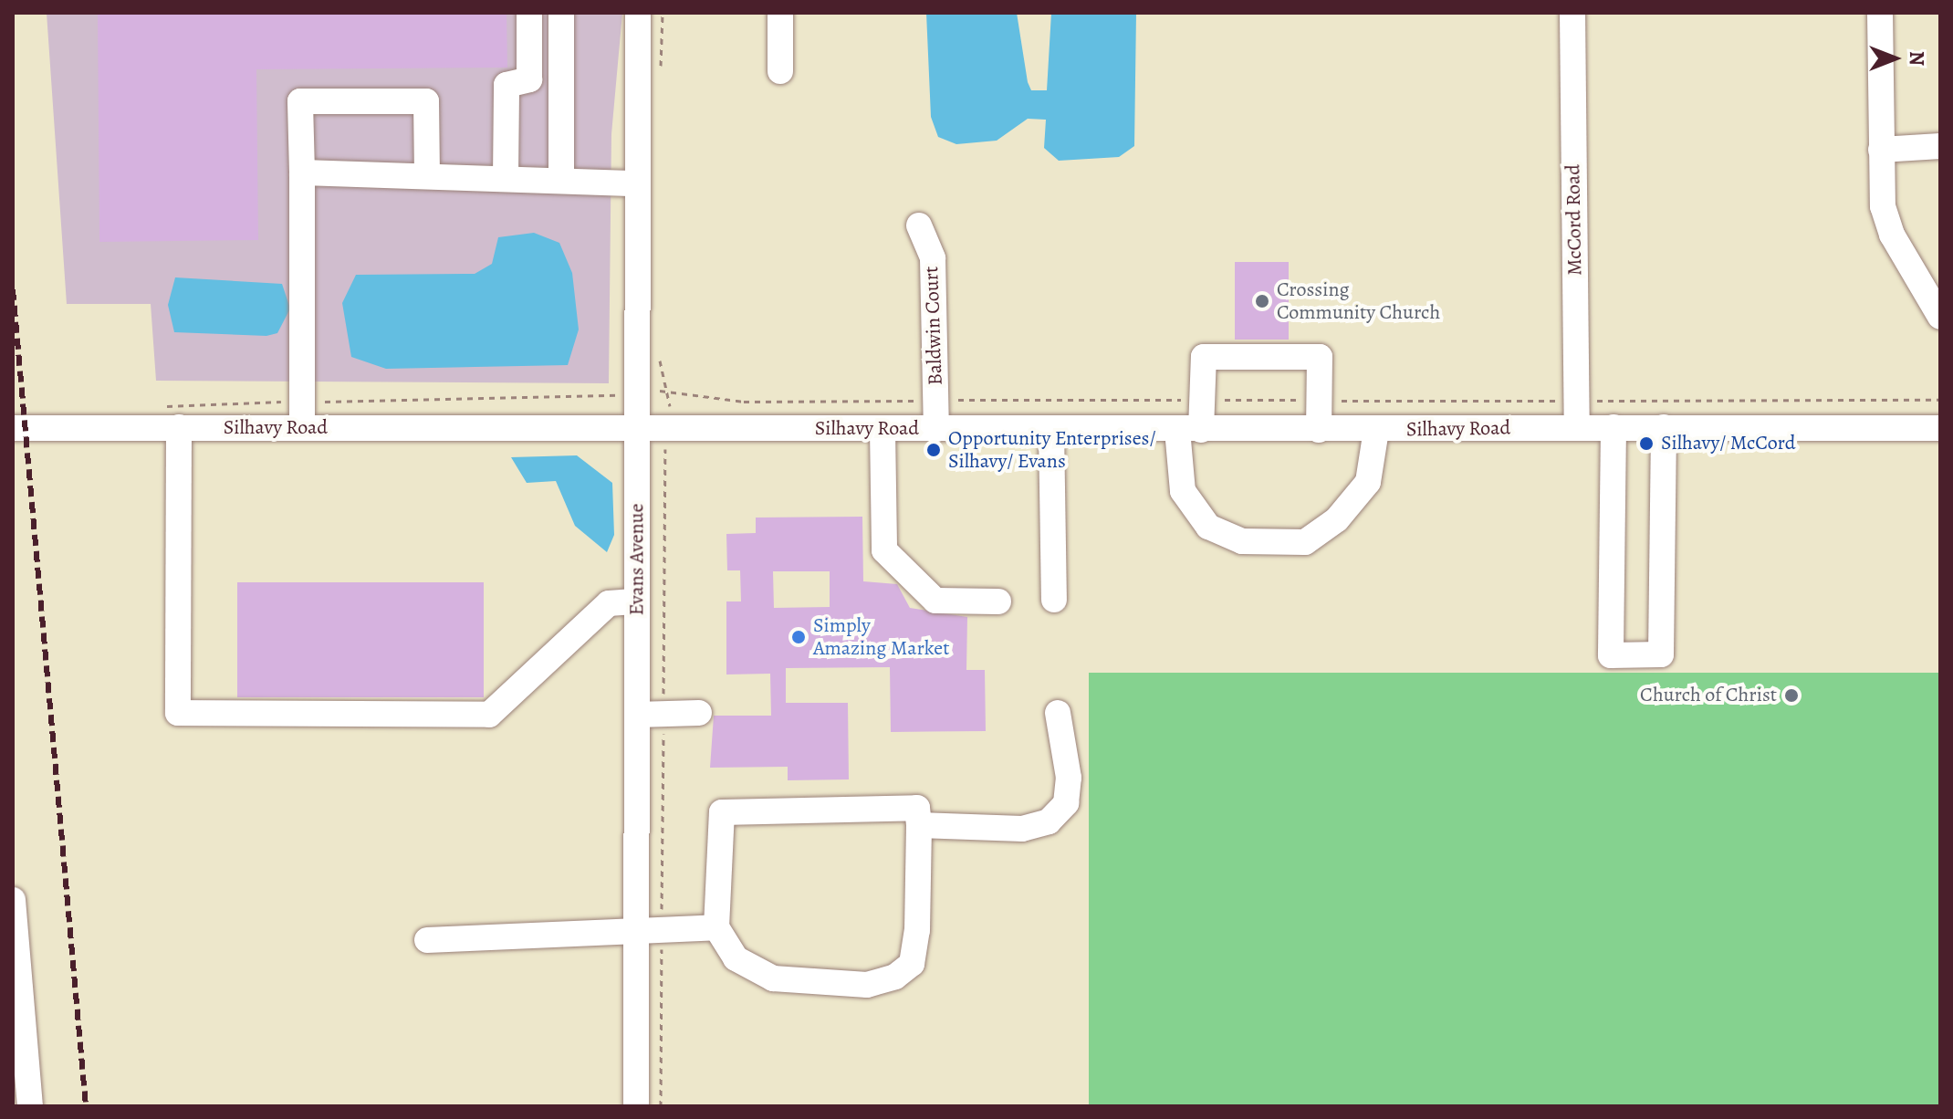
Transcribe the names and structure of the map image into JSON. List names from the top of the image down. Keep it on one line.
{"streets":{"street":["McCord Road","Baldwin Court","Silhavy Road","Evans Avenue"]},"crossings":[["McCord Road","Silhavy Road"],["Baldwin Court","Silhavy Road"],["Silhavy Road","Evans Avenue"]],"places":["Crossing Community Church","Silhavy/ McCord","Opportunity Enterprises/ Silhavy/ Evans","Simply Amazing Market","Church of Christ"],"north":"right"}
